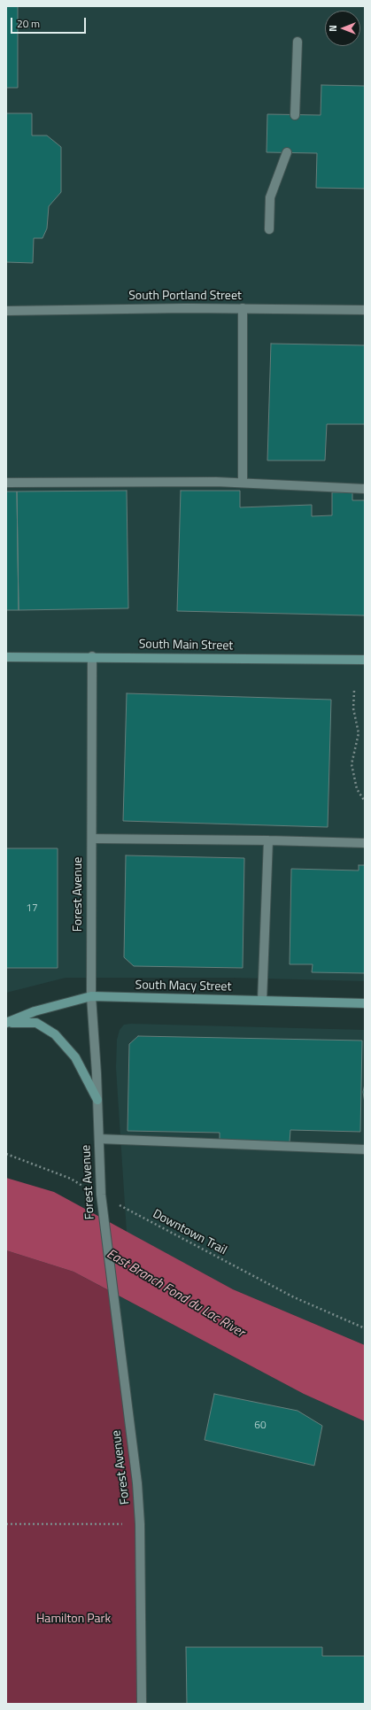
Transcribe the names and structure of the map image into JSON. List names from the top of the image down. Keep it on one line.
{"streets":{"main road":["South Main Street","South Macy Street"],"street":["South Portland Street","Forest Avenue"],"path":["Downtown Trail"]},"crossings":[["South Main Street","Forest Avenue"],["Forest Avenue","South Macy Street"],["Forest Avenue","Downtown Trail"]],"water":["East Branch Fond du Lac River"],"parks":["Hamilton Park"],"house_numbers":["17","60"],"scale_bar":"20 m","north":"left"}
